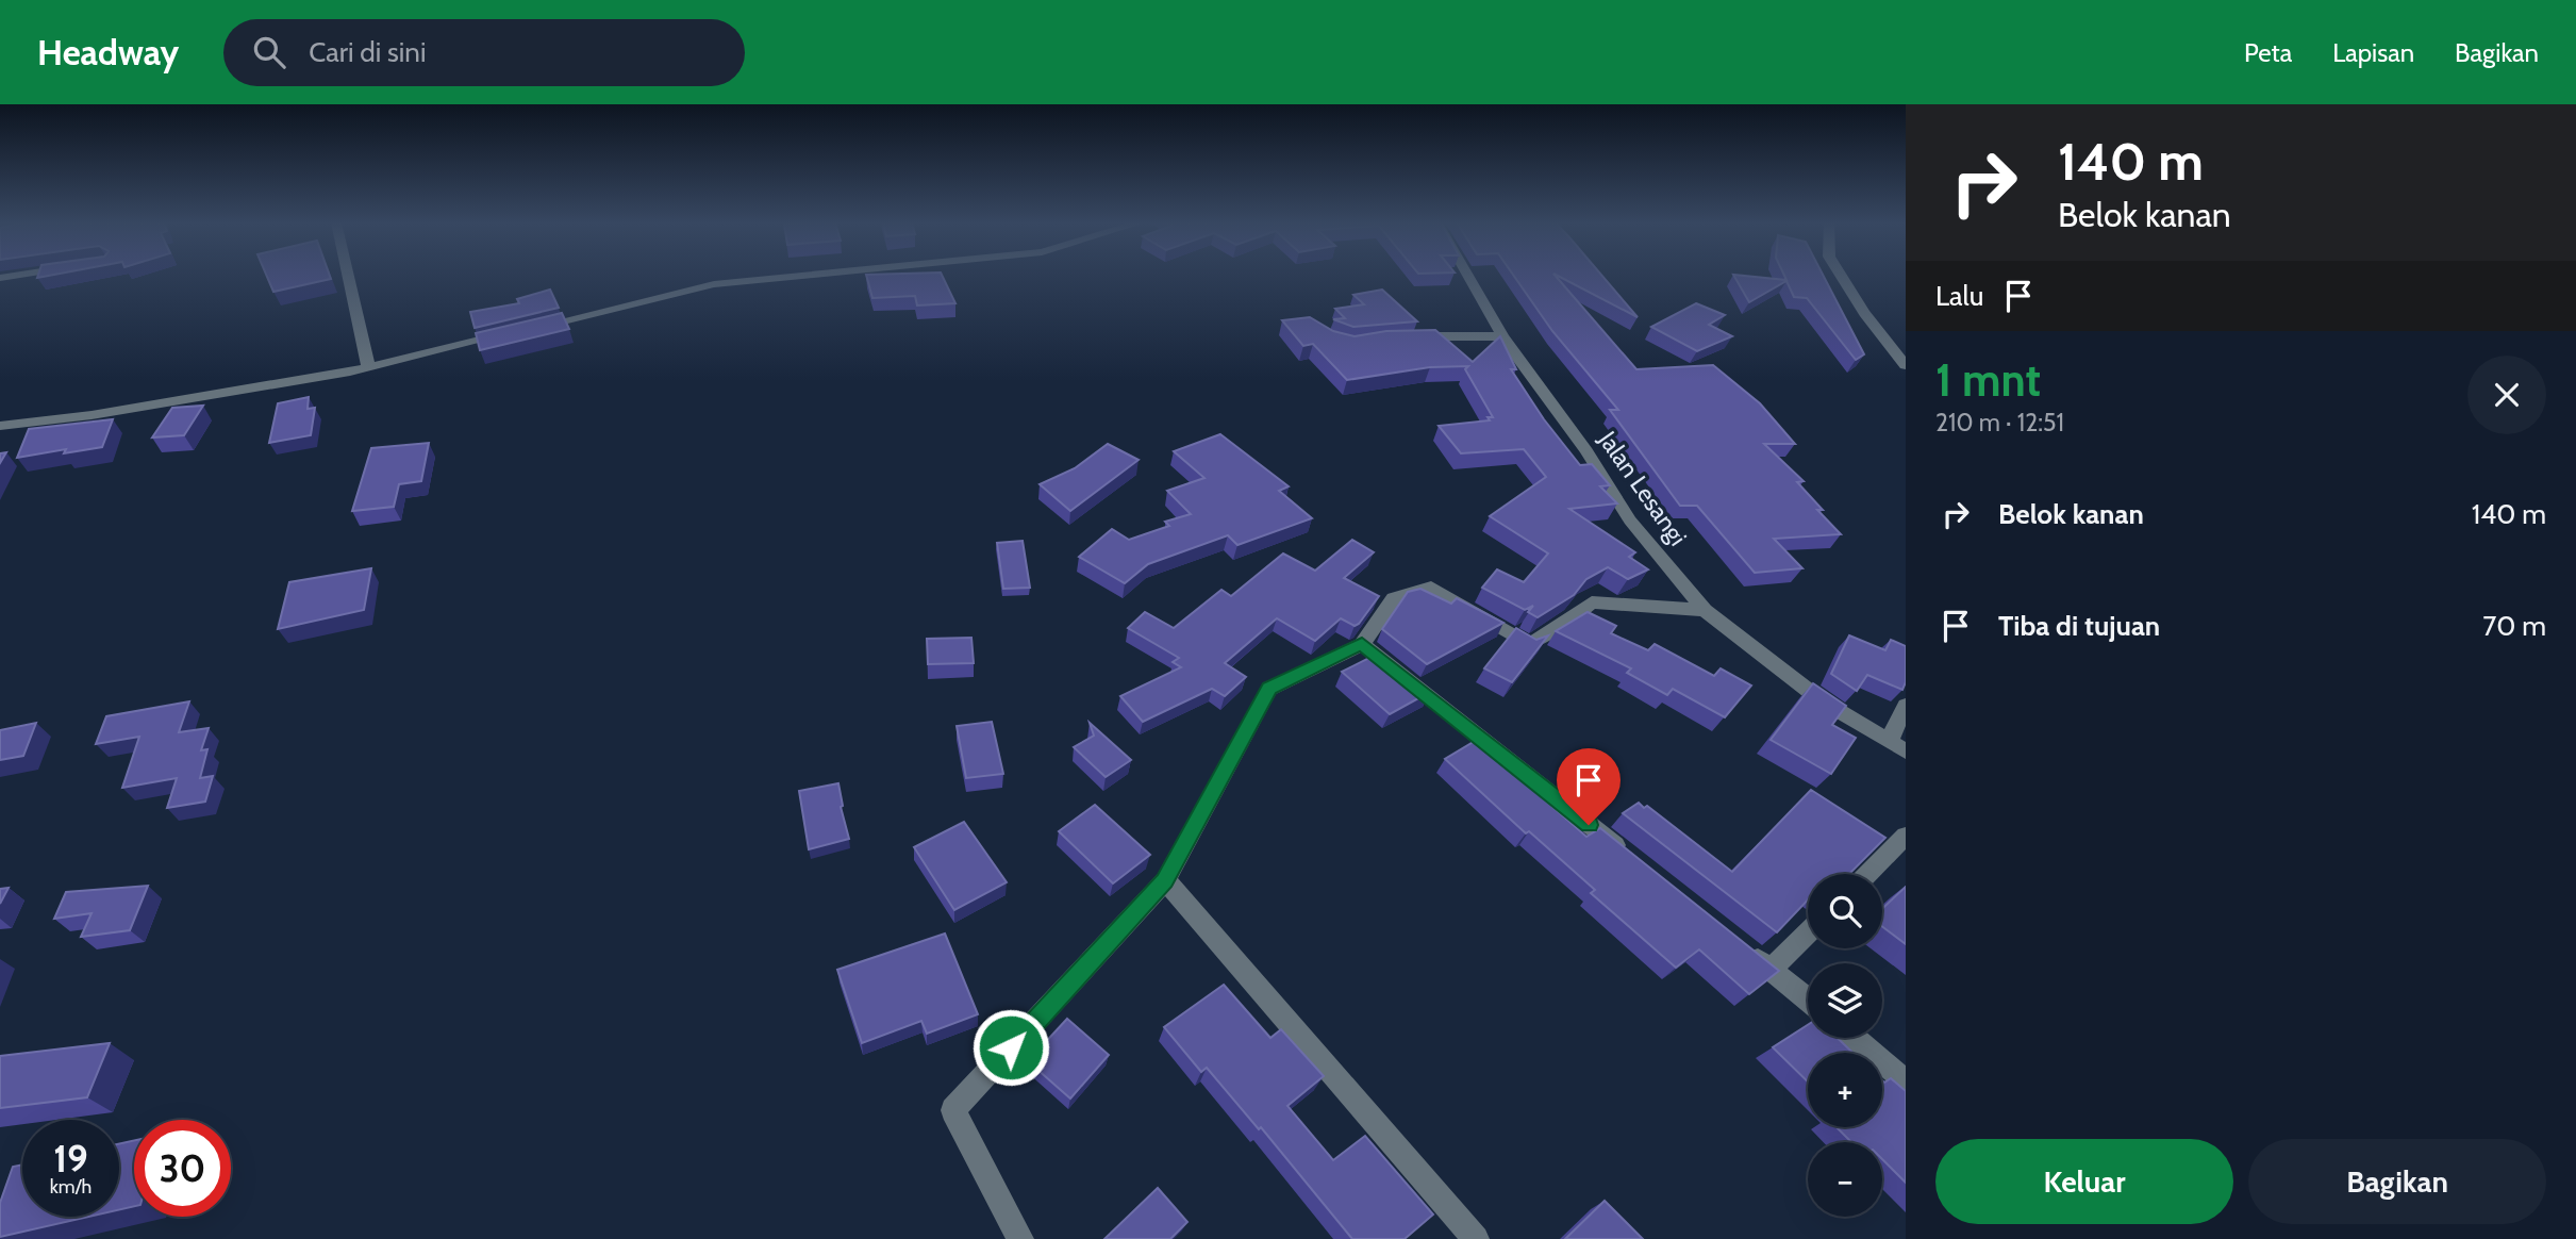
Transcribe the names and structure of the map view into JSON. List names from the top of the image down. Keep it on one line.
{"streets":{"street":["Jalan Lesangi"]},"page":{"header":"Headway","search":"Cari di sini","nav":["Peta","Lapisan","Bagikan"],"turn":["140 m","Belok kanan"],"then":"Lalu","heading":["1 mnt","210 m · 12:51"],"list":[{"name":"Belok kanan","value":"140 m"},{"name":"Tiba di tujuan","value":"70 m"}],"map_buttons":["+","−"],"speed":"19 km/h","limit":"30","buttons":["Keluar","Bagikan"]}}
